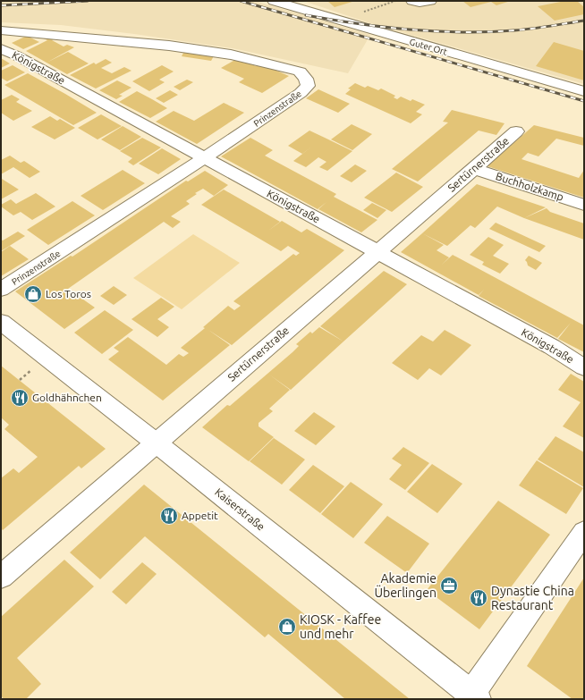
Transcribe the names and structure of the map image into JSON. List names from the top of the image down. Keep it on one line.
{"streets":{"street":["Guter Ort","Königstraße","Prinzenstraße","Sertürnerstraße","Buchholzkamp","Kaiserstraße"]},"crossings":[["Königstraße","Prinzenstraße"],["Königstraße","Sertürnerstraße"],["Sertürnerstraße","Buchholzkamp"],["Sertürnerstraße","Kaiserstraße"]],"places":{"shop":["Los Toros","KIOSK - Kaffee und mehr"],"restaurant":["Goldhähnchen","Appetit","Dynastie China Restaurant"],"office":["Akademie Überlingen"]}}
